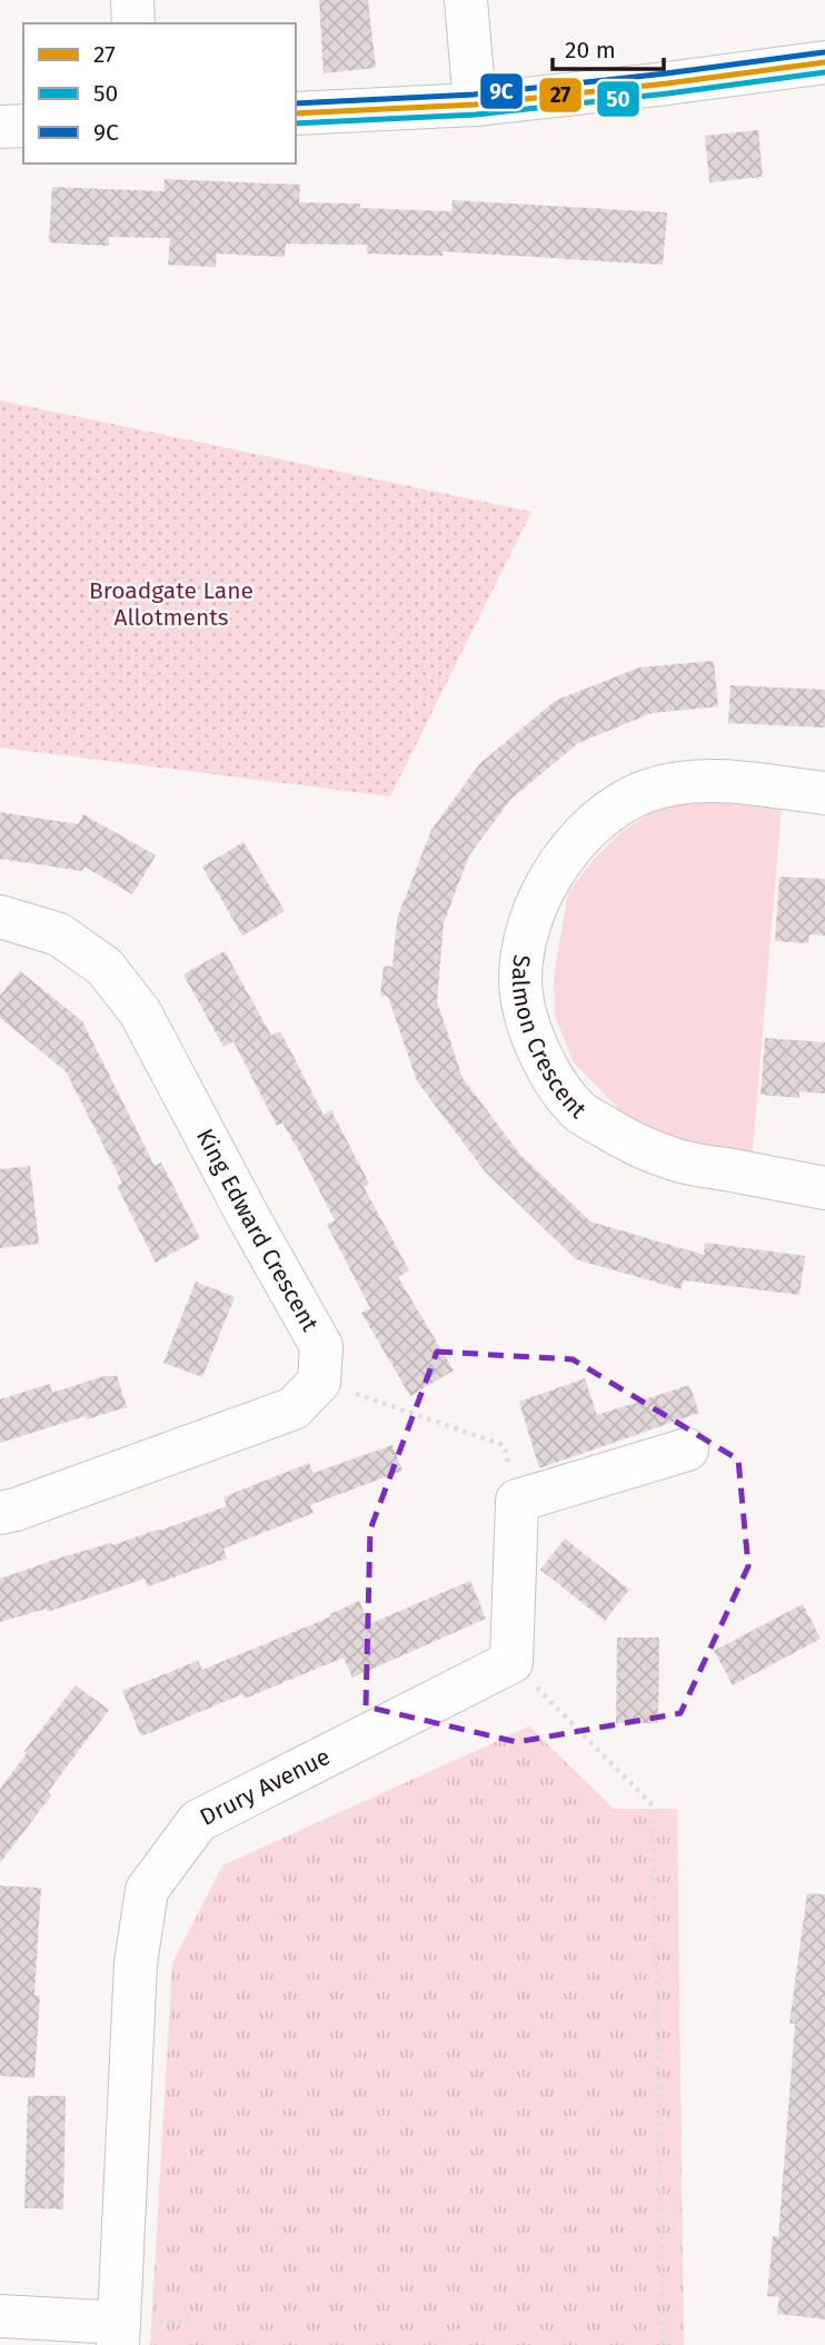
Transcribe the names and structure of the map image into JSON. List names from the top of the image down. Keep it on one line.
{"streets":{"street":["Salmon Crescent","King Edward Crescent","Drury Avenue"]},"parks":["Broadgate Lane Allotments"],"lines":["transit line 9C","transit line 27","transit line 50"],"legend":["27","50","9C"],"scale_bar":"20 m"}
